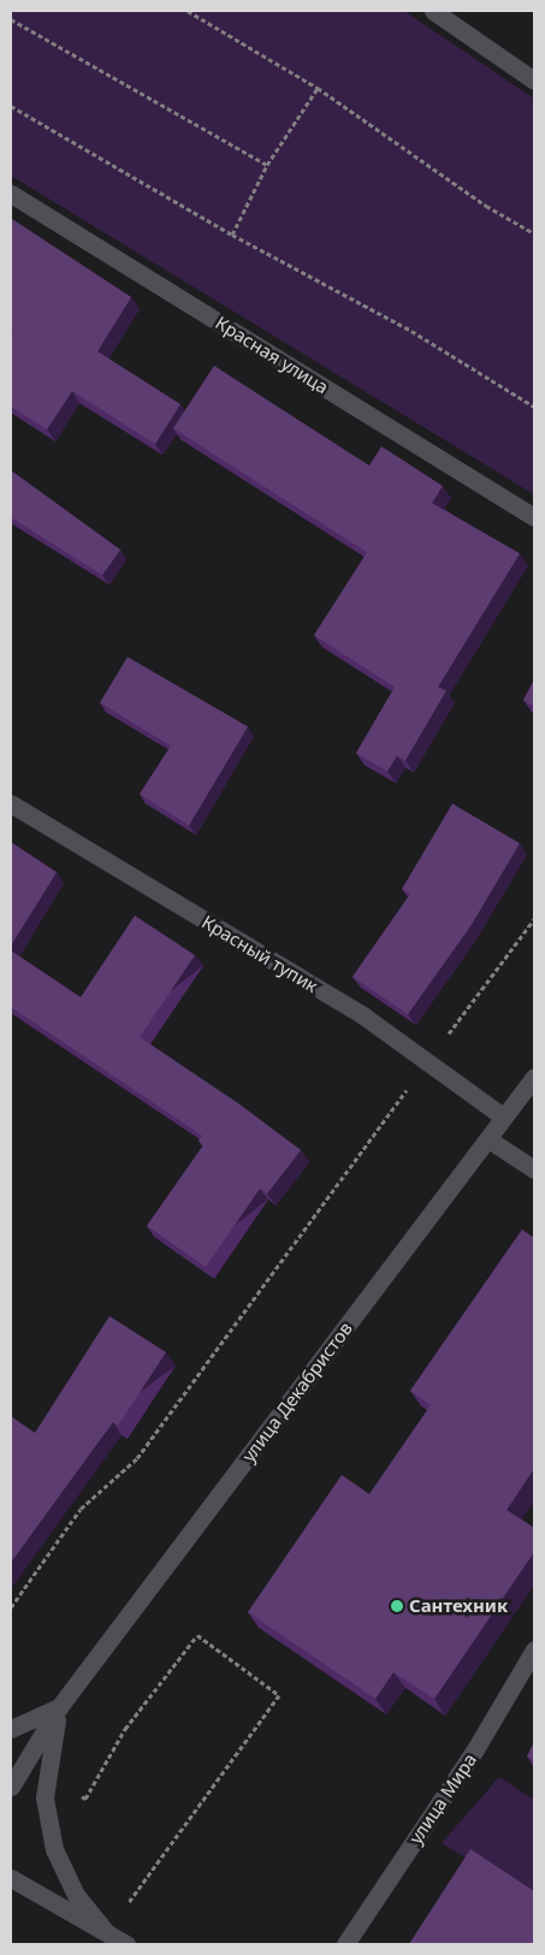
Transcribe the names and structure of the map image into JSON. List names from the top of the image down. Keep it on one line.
{"streets":{"street":["Красная улица","Красный тупик","улица Декабристов","улица Мира"]},"crossings":[["Красный тупик","улица Декабристов"]],"places":["Сантехник"]}
